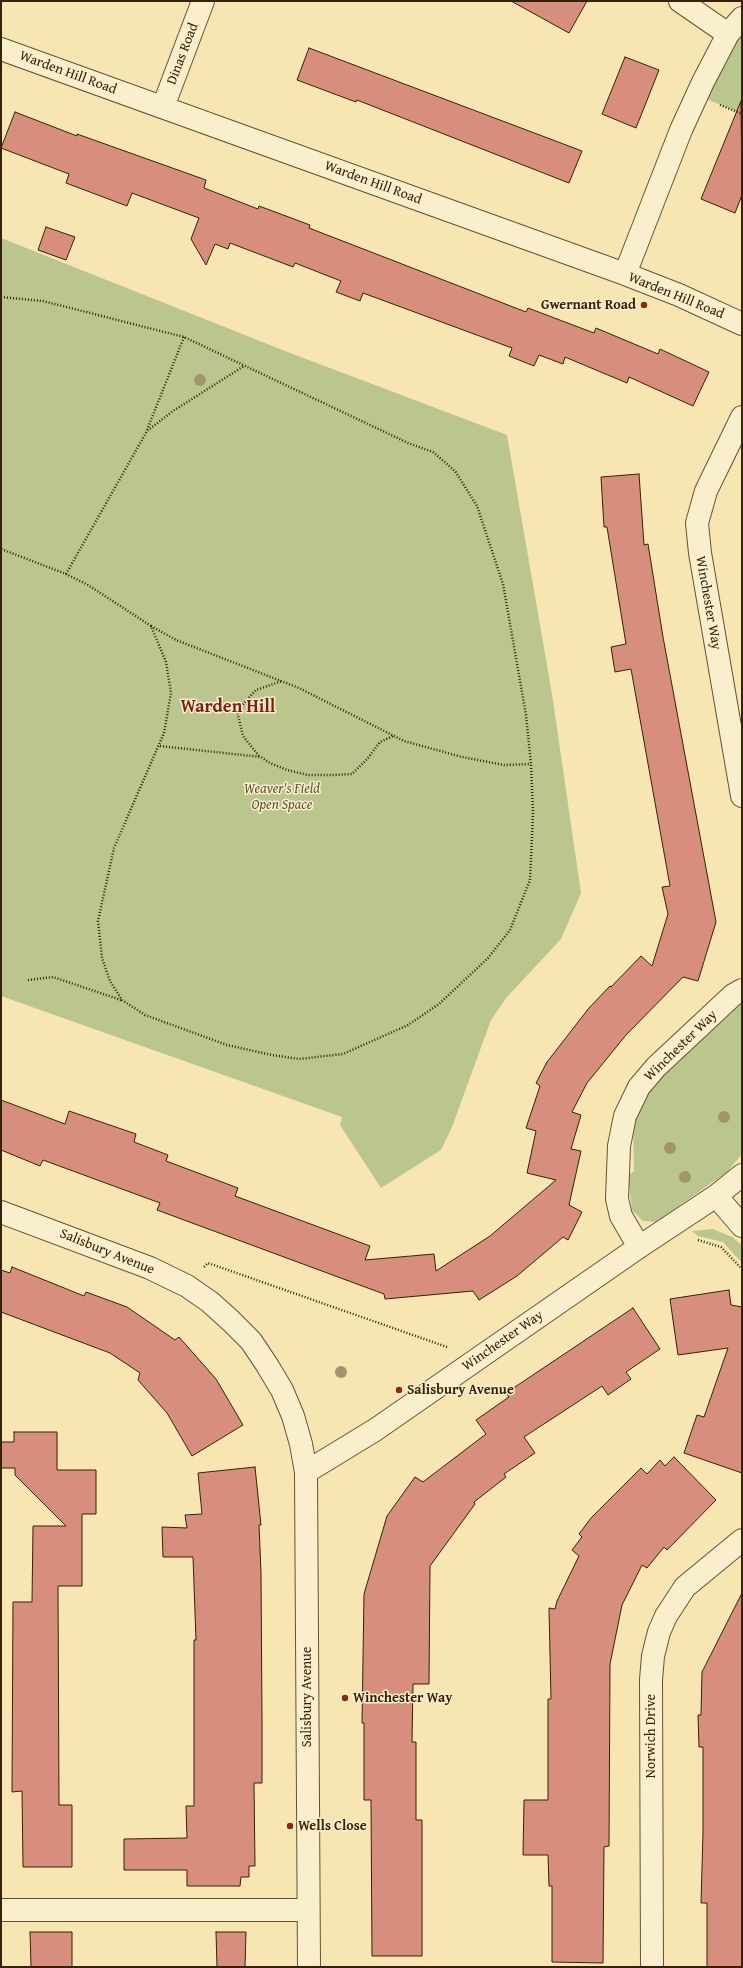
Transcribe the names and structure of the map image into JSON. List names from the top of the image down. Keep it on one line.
{"streets":{"street":["Dinas Road","Warden Hill Road","Winchester Way","Salisbury Avenue","Norwich Drive"]},"crossings":[["Dinas Road","Warden Hill Road"],["Winchester Way","Salisbury Avenue"]],"districts":["Warden Hill"],"parks":["Weaver's Field Open Space"],"places":["Gwernant Road","Salisbury Avenue","Winchester Way","Wells Close"]}
